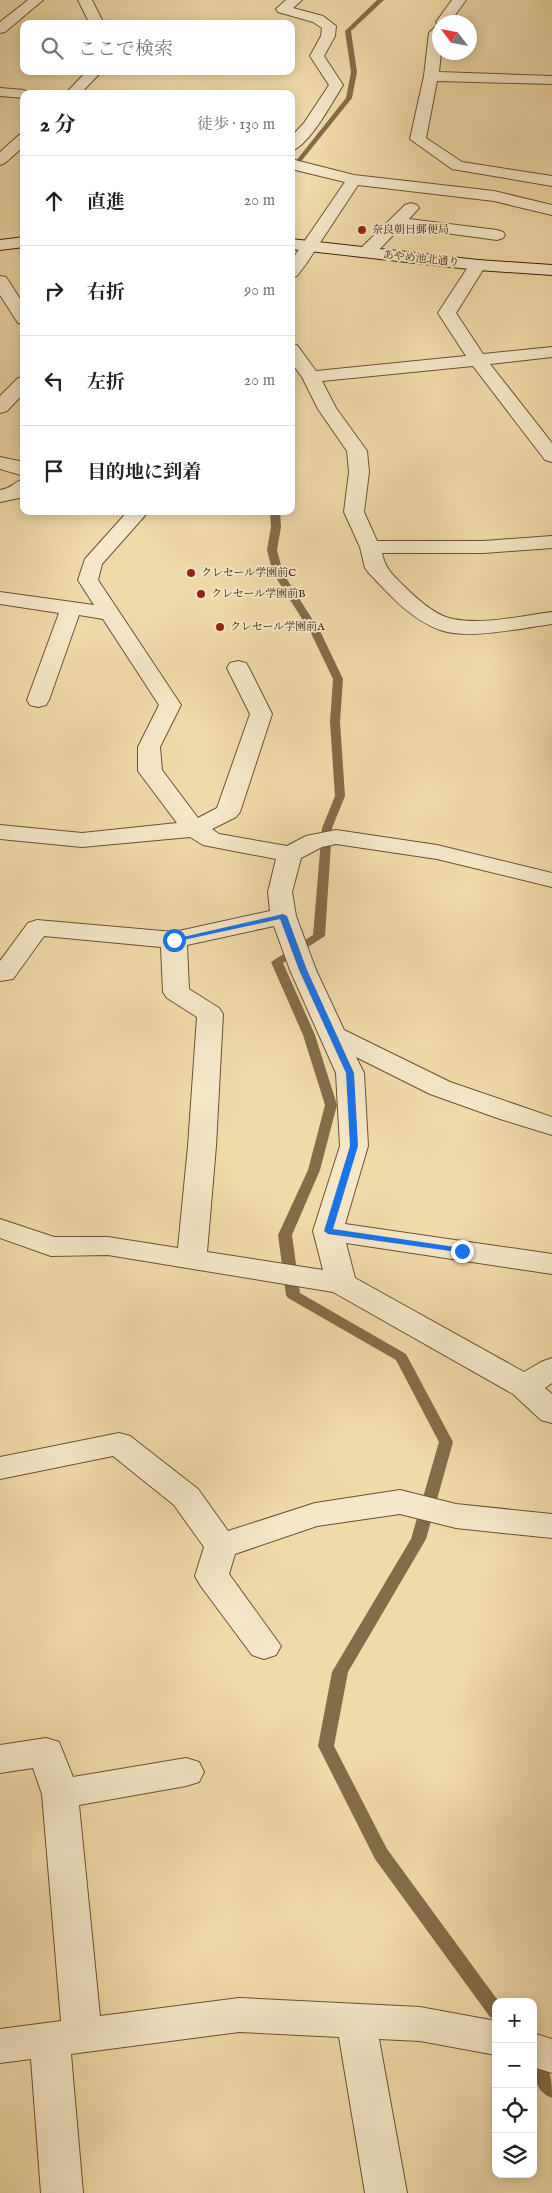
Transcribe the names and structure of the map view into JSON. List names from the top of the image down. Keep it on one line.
{"streets":{"street":["あやめ池北通り"]},"places":["奈良朝日郵便局","クレセール学園前C","クレセール学園前B","クレセール学園前A"],"north":"top left","page":{"search":"ここで検索","heading":["2 分","徒歩 · 130 m"],"list":[["直進","20 m"],["右折","90 m"],["左折","20 m"],"目的地に到着"],"map_buttons":["+","−"]}}
